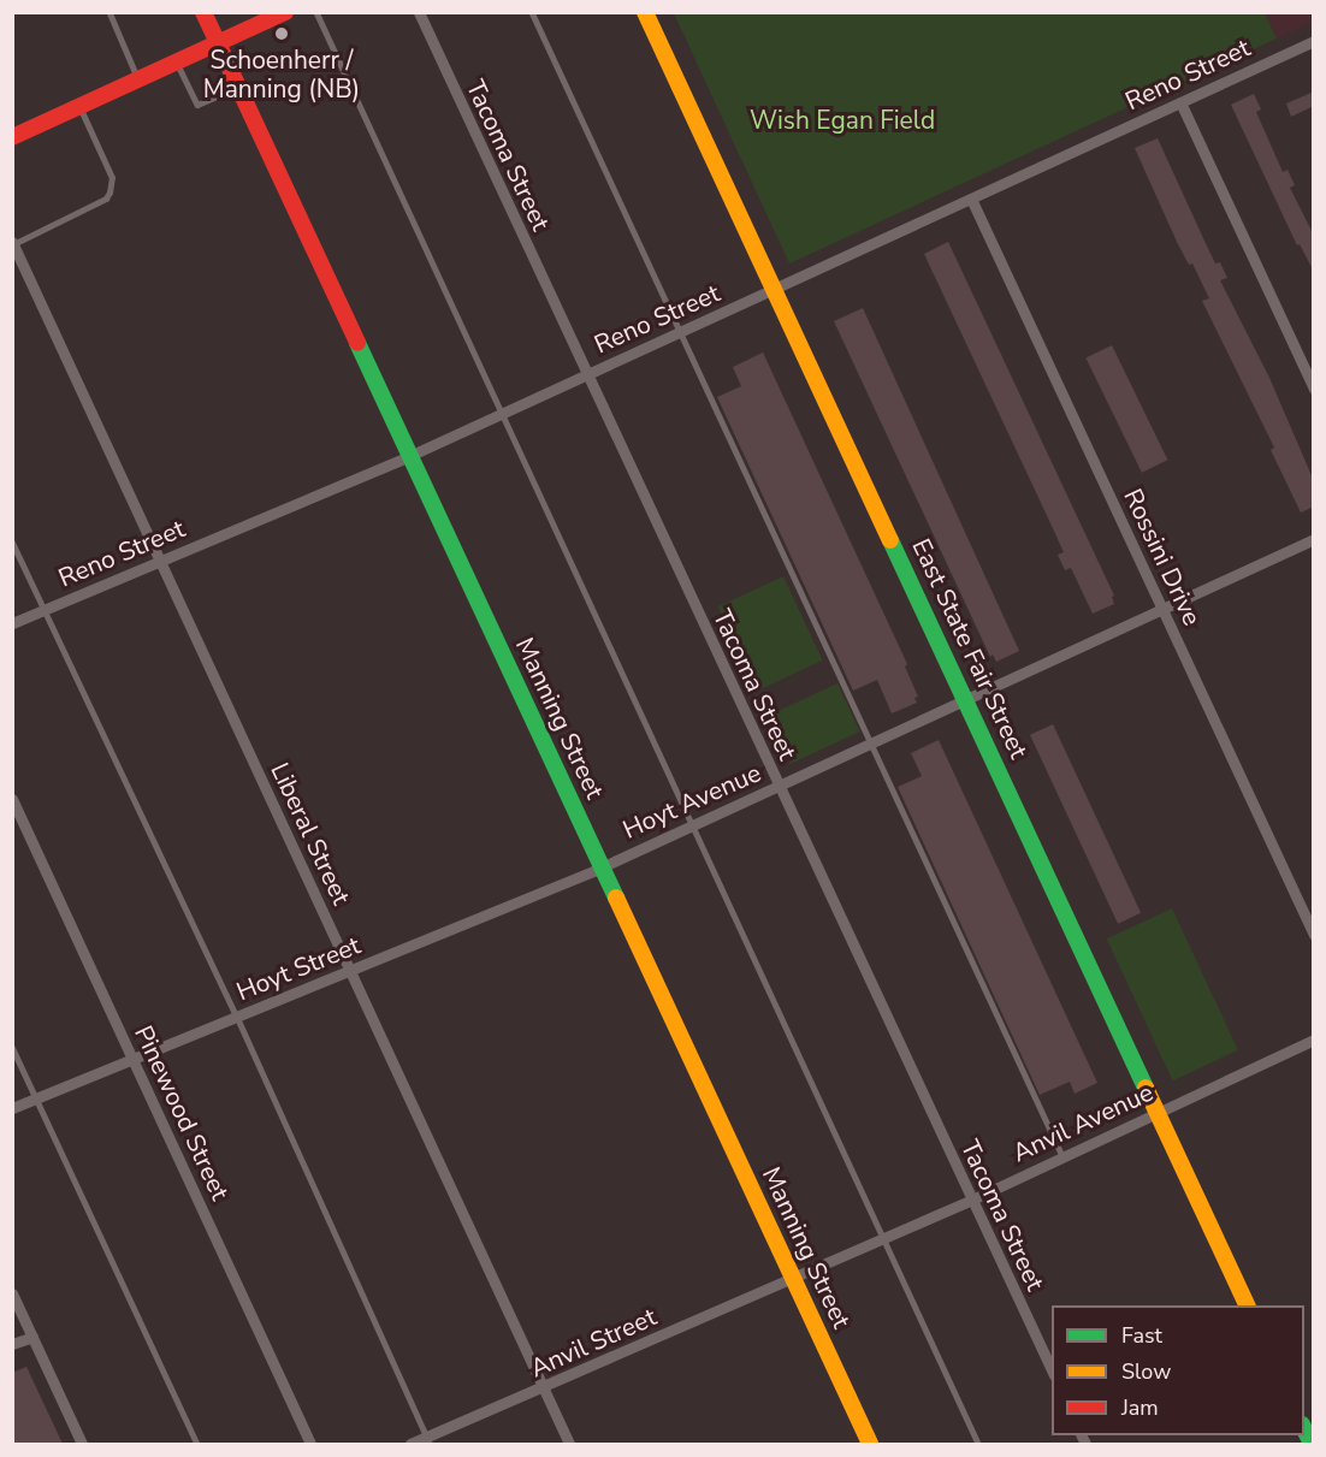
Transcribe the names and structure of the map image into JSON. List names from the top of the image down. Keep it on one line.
{"streets":{"street":["Reno Street","Tacoma Street","Rossini Drive","East State Fair Street","Manning Street","Hoyt Avenue","Liberal Street","Hoyt Street","Pinewood Street","Anvil Avenue","Anvil Street"]},"crossings":[["Reno Street","Tacoma Street"],["Reno Street","Rossini Drive"],["Reno Street","East State Fair Street"],["Reno Street","Manning Street"],["Reno Street","Liberal Street"],["Tacoma Street","Hoyt Avenue"],["Tacoma Street","Anvil Avenue"],["Rossini Drive","Hoyt Avenue"],["East State Fair Street","Hoyt Avenue"],["East State Fair Street","Anvil Avenue"],["Manning Street","Hoyt Avenue"],["Manning Street","Hoyt Street"],["Manning Street","Anvil Avenue"],["Manning Street","Anvil Street"],["Hoyt Avenue","Hoyt Street"],["Liberal Street","Hoyt Street"],["Liberal Street","Anvil Street"],["Hoyt Street","Pinewood Street"],["Anvil Avenue","Anvil Street"]],"parks":["Wish Egan Field"],"places":["Schoenherr / Manning (NB)"],"legend":["Fast","Slow","Jam"]}
